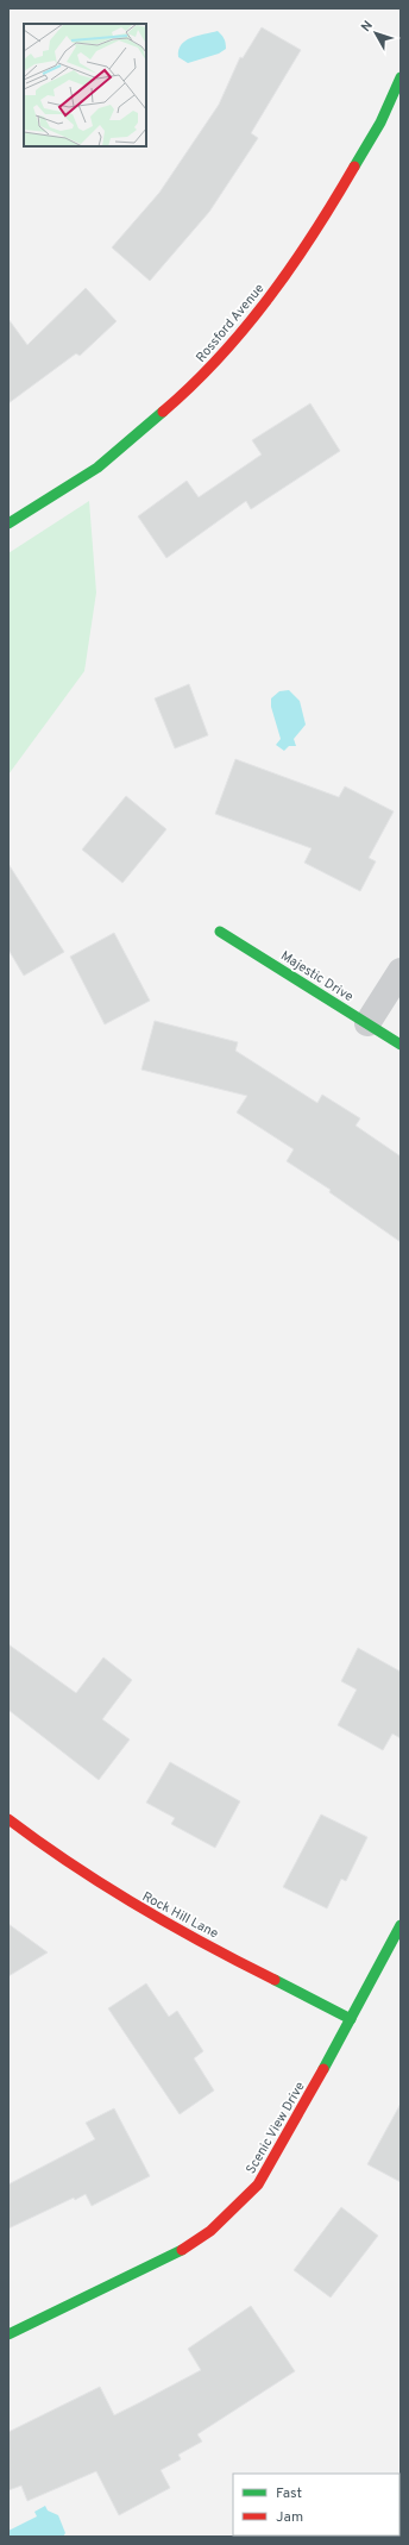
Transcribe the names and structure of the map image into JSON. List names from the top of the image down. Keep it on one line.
{"streets":{"street":["Rossford Avenue","Majestic Drive","Rock Hill Lane","Scenic View Drive"]},"crossings":[["Rock Hill Lane","Scenic View Drive"]],"legend":["Fast","Jam"],"north":"top left"}
